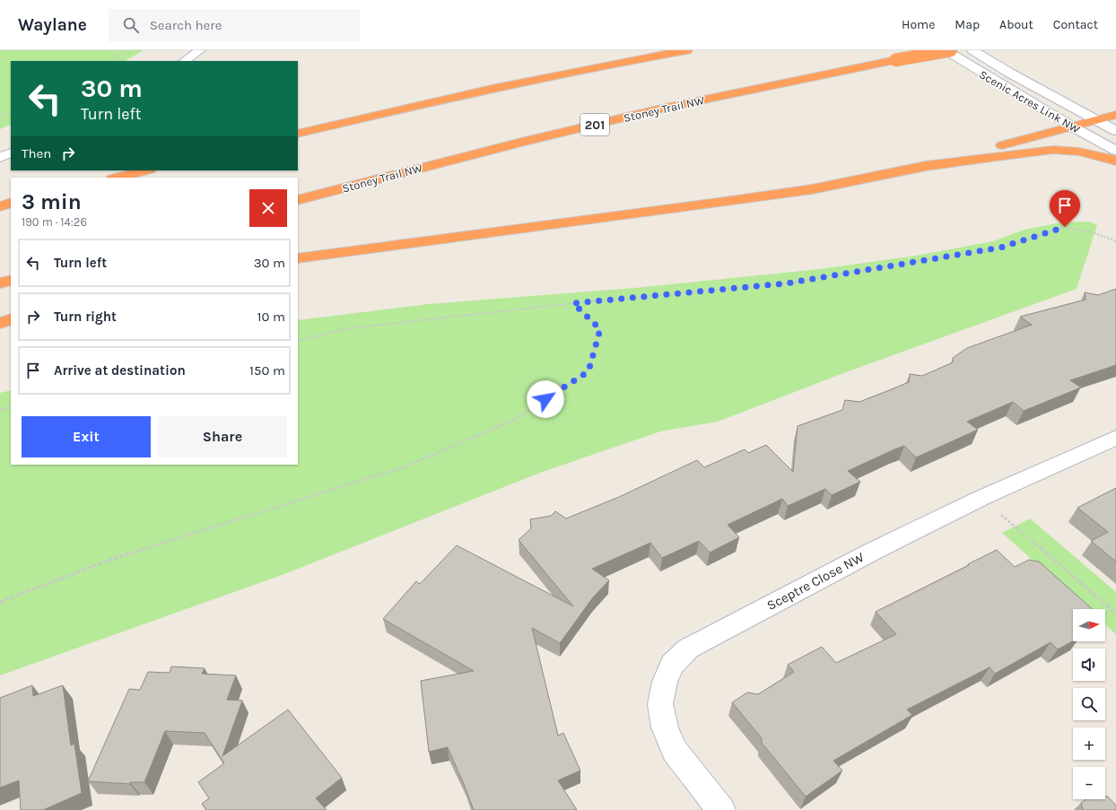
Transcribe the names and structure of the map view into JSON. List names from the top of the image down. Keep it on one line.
{"streets":{"highway":["Stoney Trail NW","201"],"street":["Scenic Acres Link NW","Sceptre Close NW"]},"north":"right","page":{"header":"Waylane","search":"Search here","nav":["Home","Map","About","Contact"],"turn":["30 m","Turn left"],"then":"Then","heading":["3 min","190 m · 14:26"],"list":[{"name":"Turn left","value":"30 m"},{"name":"Turn right","value":"10 m"},{"name":"Arrive at destination","value":"150 m"}],"buttons":["Exit","Share"],"map_buttons":["+","−"]}}
